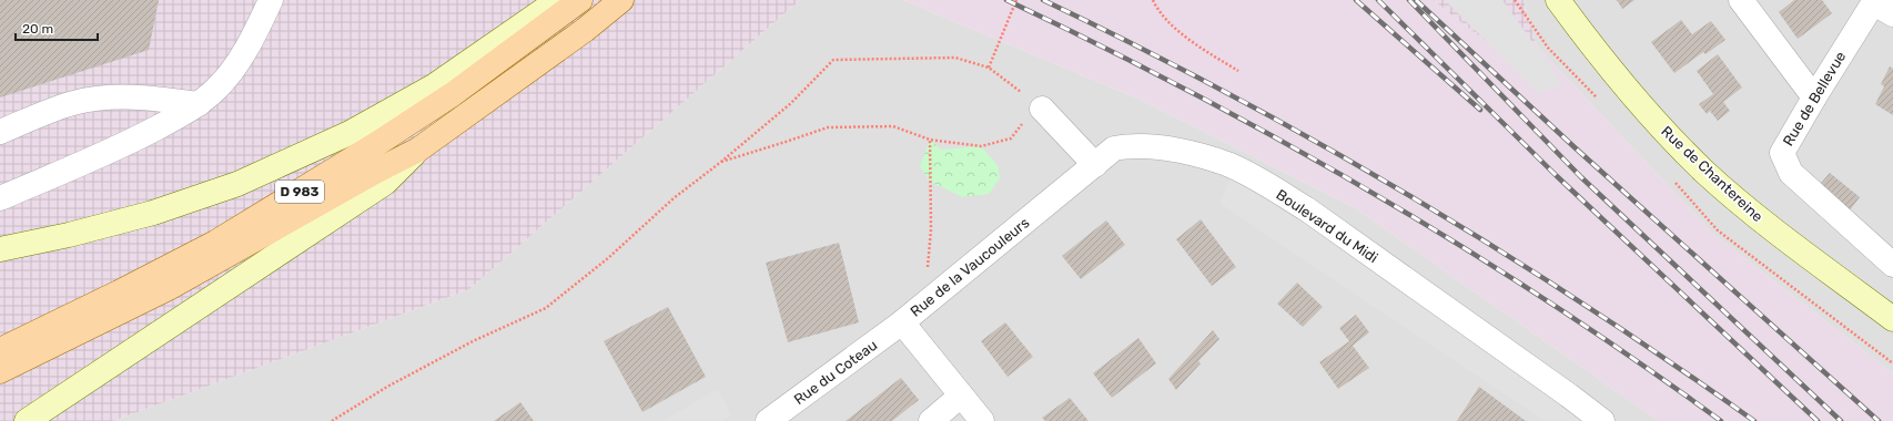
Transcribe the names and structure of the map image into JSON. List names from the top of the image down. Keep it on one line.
{"streets":{"main road":["Rue de Chantereine","D 983"],"street":["Rue de Bellevue","Boulevard du Midi","Rue de la Vaucouleurs","Rue du Coteau"]},"crossings":[["Boulevard du Midi","Rue de la Vaucouleurs"],["Rue de la Vaucouleurs","Rue du Coteau"]],"scale_bar":"20 m"}
